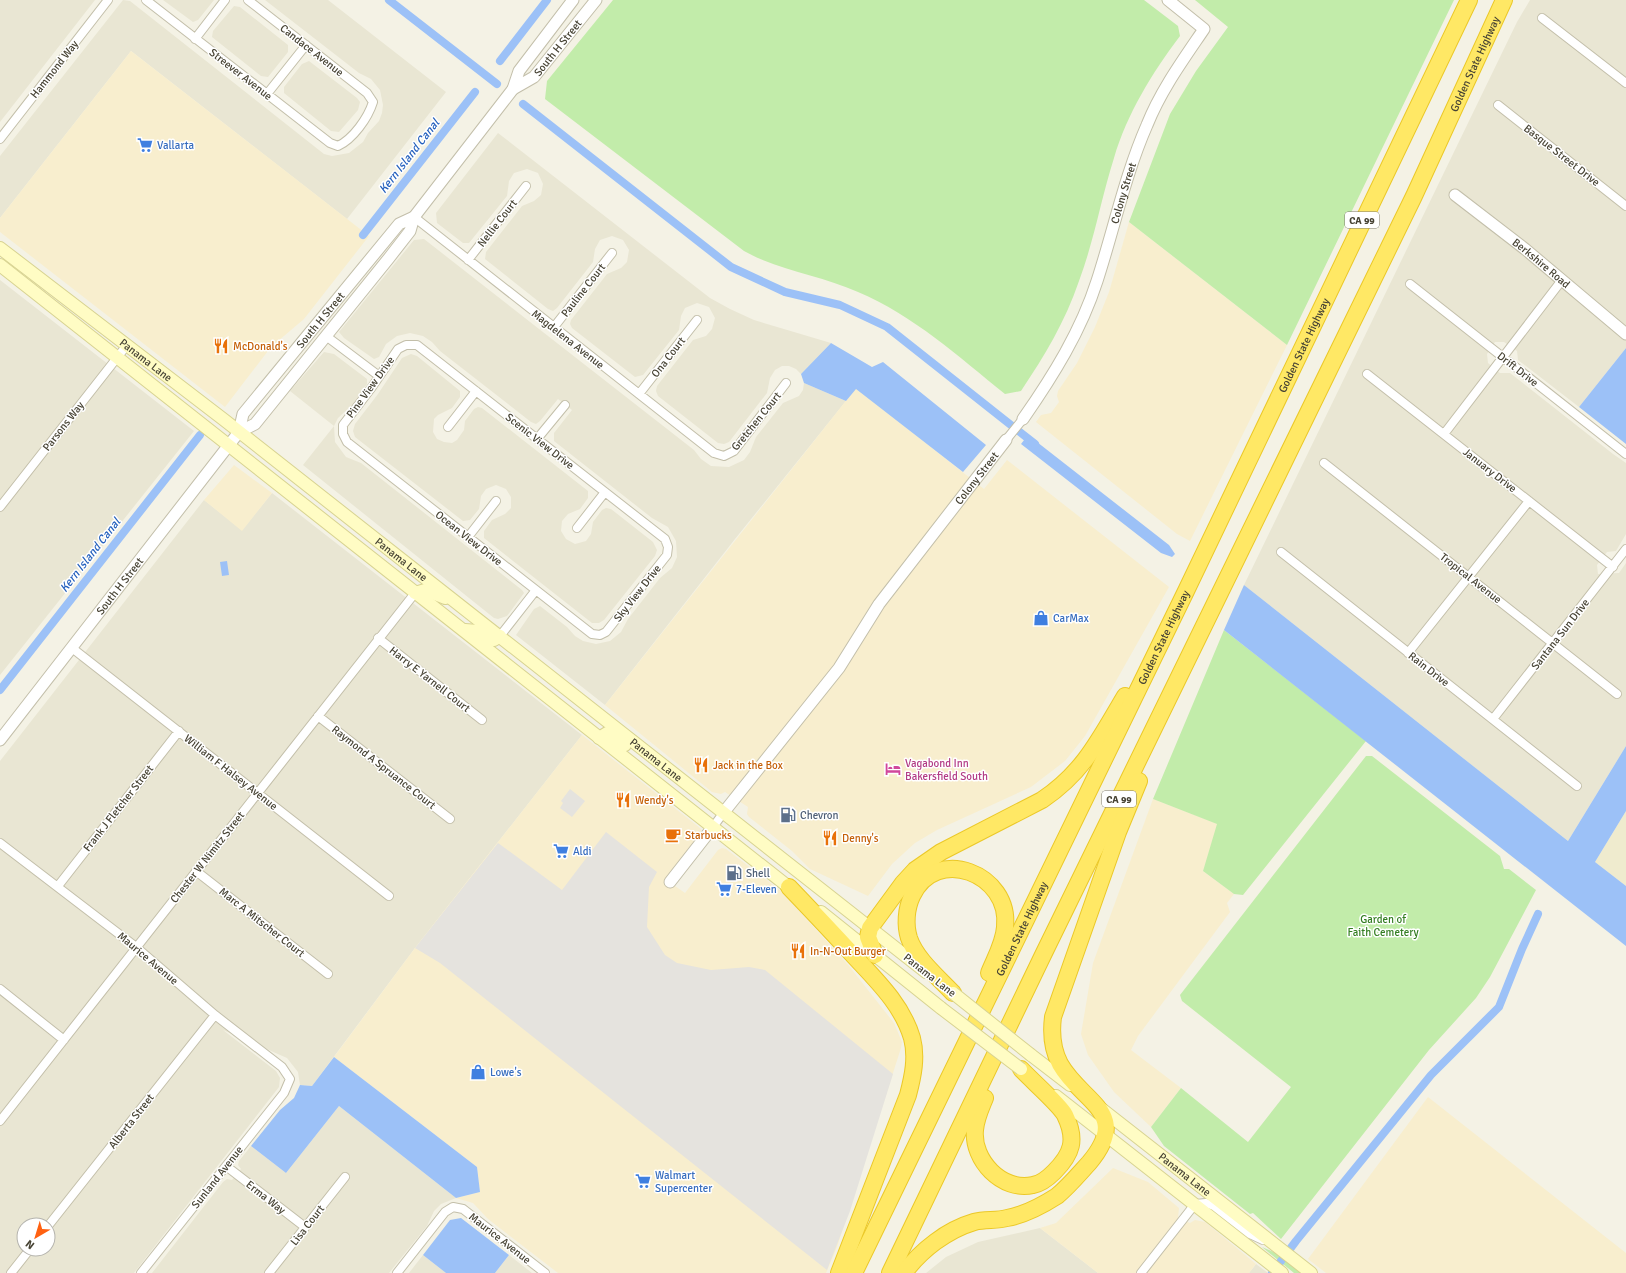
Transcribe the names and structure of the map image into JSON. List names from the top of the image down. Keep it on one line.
{"streets":{"highway":["Golden State Highway","CA 99"],"main road":["Panama Lane"],"street":["South H Street","Candace Avenue","Hammond Way","Streever Avenue","Basque Street Drive","Colony Street","Nellie Court","Berkshire Road","Pauline Court","Magdelena Avenue","Ona Court","Drift Drive","Pine View Drive","Gretchen Court","Parsons Way","Scenic View Drive","January Drive","Ocean View Drive","Tropical Avenue","Sky View Drive","Santana Sun Drive","Rain Drive","Harry E Yarnell Court","Raymond A Spruance Court","William F Halsey Avenue","Frank J Fletcher Street","Chester W Nimitz Street","Marc A Mitscher Court","Maurice Avenue","Alberta Street","Sunland Avenue","Erma Way","Lisa Court"]},"crossings":[["South H Street","Magdelena Avenue"],["South H Street","Panama Lane"],["South H Street","William F Halsey Avenue"],["Candace Avenue","Streever Avenue"],["Colony Street","Panama Lane"],["Nellie Court","Magdelena Avenue"],["Pauline Court","Magdelena Avenue"],["Magdelena Avenue","Ona Court"],["Magdelena Avenue","Gretchen Court"],["Panama Lane","Parsons Way"],["Panama Lane","Chester W Nimitz Street"],["Pine View Drive","Scenic View Drive"],["Pine View Drive","Ocean View Drive"],["Scenic View Drive","Sky View Drive"],["January Drive","Santana Sun Drive"],["Ocean View Drive","Sky View Drive"],["Tropical Avenue","Santana Sun Drive"],["Santana Sun Drive","Rain Drive"],["Harry E Yarnell Court","Chester W Nimitz Street"],["Raymond A Spruance Court","Chester W Nimitz Street"],["William F Halsey Avenue","Frank J Fletcher Street"],["William F Halsey Avenue","Chester W Nimitz Street"],["Frank J Fletcher Street","Maurice Avenue"],["Chester W Nimitz Street","Marc A Mitscher Court"],["Chester W Nimitz Street","Maurice Avenue"],["Maurice Avenue","Alberta Street"],["Maurice Avenue","Sunland Avenue"],["Sunland Avenue","Erma Way"],["Erma Way","Lisa Court"]],"water":["Kern Island Canal"],"parks":["Garden of Faith Cemetery"],"places":{"supermarket":["Vallarta","Aldi","7-Eleven","Walmart Supercenter"],"restaurant":["McDonald's","Jack in the Box","Wendy's","Denny's","In-N-Out Burger"],"shop":["CarMax","Lowe's"],"hotel":["Vagabond Inn Bakersfield South"],"fuel station":["Chevron","Shell"],"cafe":["Starbucks"]},"north":"bottom left"}
